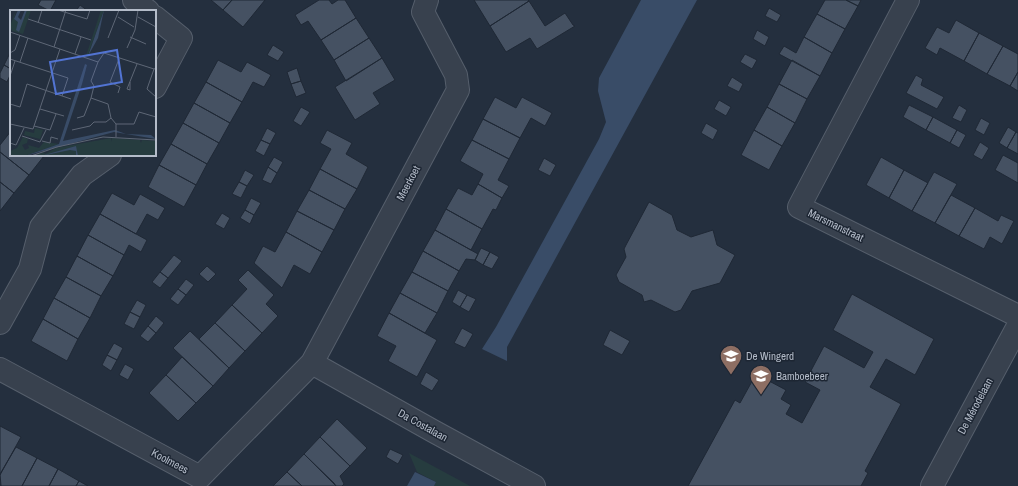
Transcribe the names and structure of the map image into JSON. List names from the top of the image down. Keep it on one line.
{"streets":{"street":["Meerkoet","Marsmanstraat","De Mérodelaan","Da Costalaan","Koolmees"]},"crossings":[["Meerkoet","Da Costalaan"],["Meerkoet","Koolmees"],["Da Costalaan","Koolmees"]],"places":{"school or university":["De Wingerd","Bamboebeer"]}}
